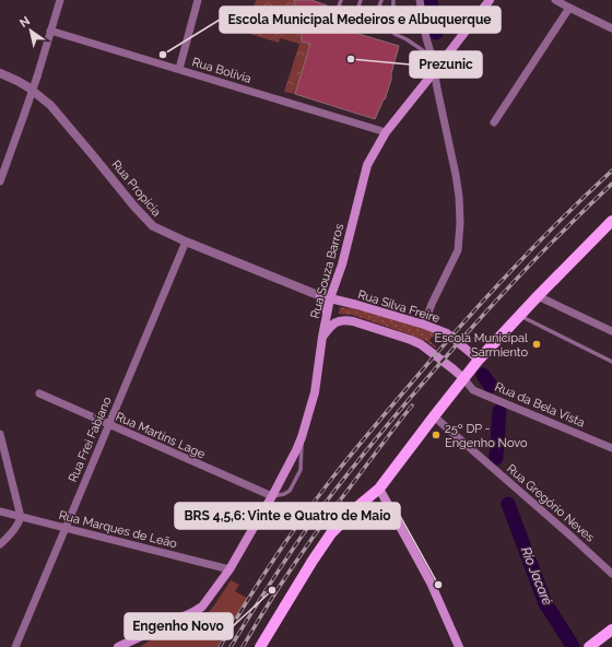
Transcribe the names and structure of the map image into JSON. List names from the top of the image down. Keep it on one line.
{"streets":{"main road":["Rua Souza Barros","Rua Silva Freire"],"street":["Rua Bolívia","Rua Propícia","Rua da Bela Vista","Rua Martins Lage","Rua Frei Fabiano","Rua Gregório Neves","Rua Marques de Leão"]},"crossings":[["Rua Bolívia","Rua Souza Barros"],["Rua Propícia","Rua Souza Barros"],["Rua Propícia","Rua Silva Freire"],["Rua Propícia","Rua Frei Fabiano"],["Rua Souza Barros","Rua Silva Freire"],["Rua Souza Barros","Rua Martins Lage"],["Rua Souza Barros","Rua Marques de Leão"],["Rua Martins Lage","Rua Frei Fabiano"],["Rua Frei Fabiano","Rua Marques de Leão"]],"water":["Rio Jacaré"],"places":["Escola Municipal Medeiros e Albuquerque","Prezunic","Escola Municipal Sarmiento","25º DP - Engenho Novo","BRS 4,5,6: Vinte e Quatro de Maio","Engenho Novo"],"north":"top left"}
